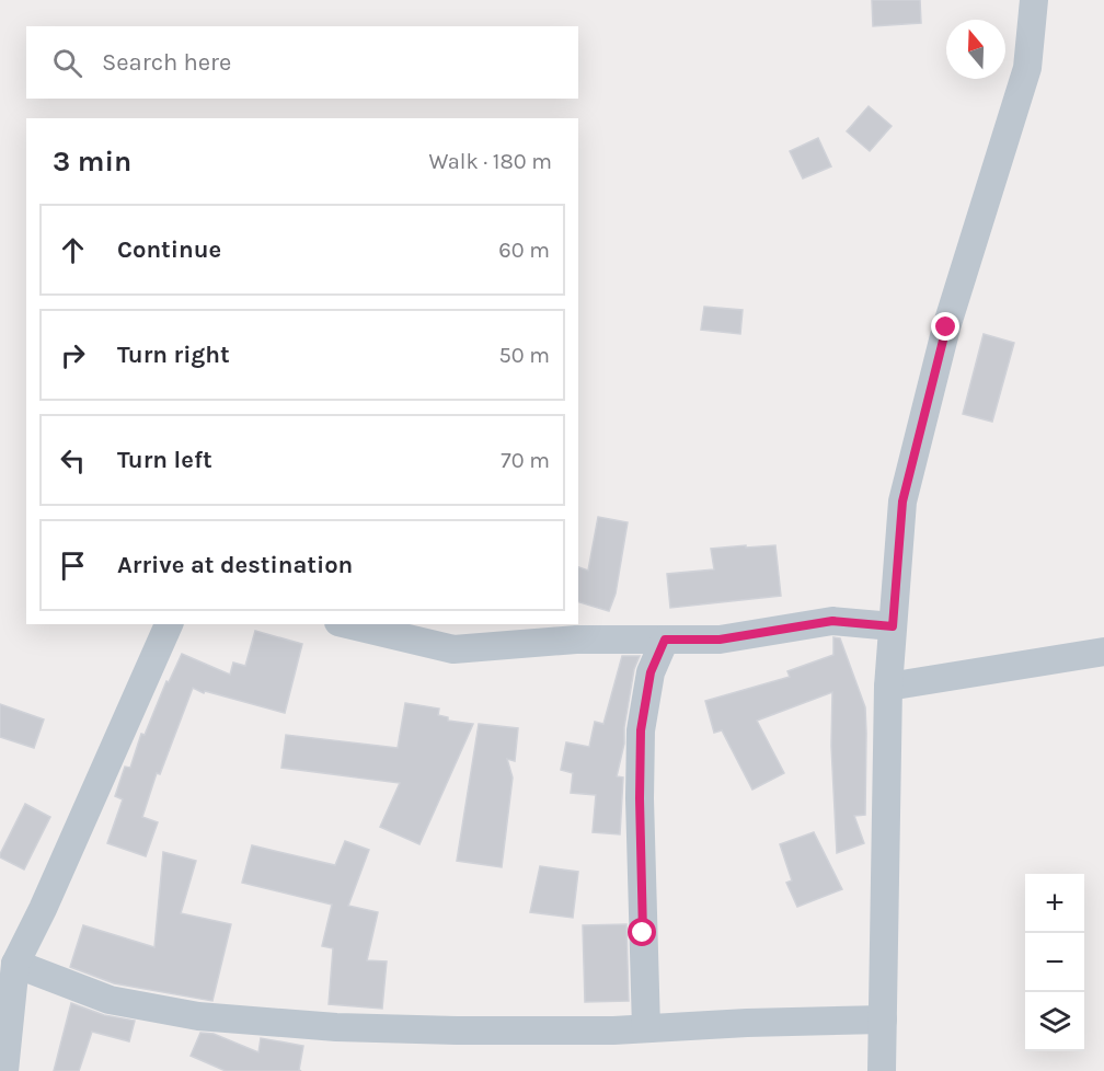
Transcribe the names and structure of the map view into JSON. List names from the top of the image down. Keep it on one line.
{"north":"top","page":{"search":"Search here","heading":["3 min","Walk · 180 m"],"list":[["Continue","60 m"],["Turn right","50 m"],["Turn left","70 m"],"Arrive at destination"],"map_buttons":["+","−"]}}
